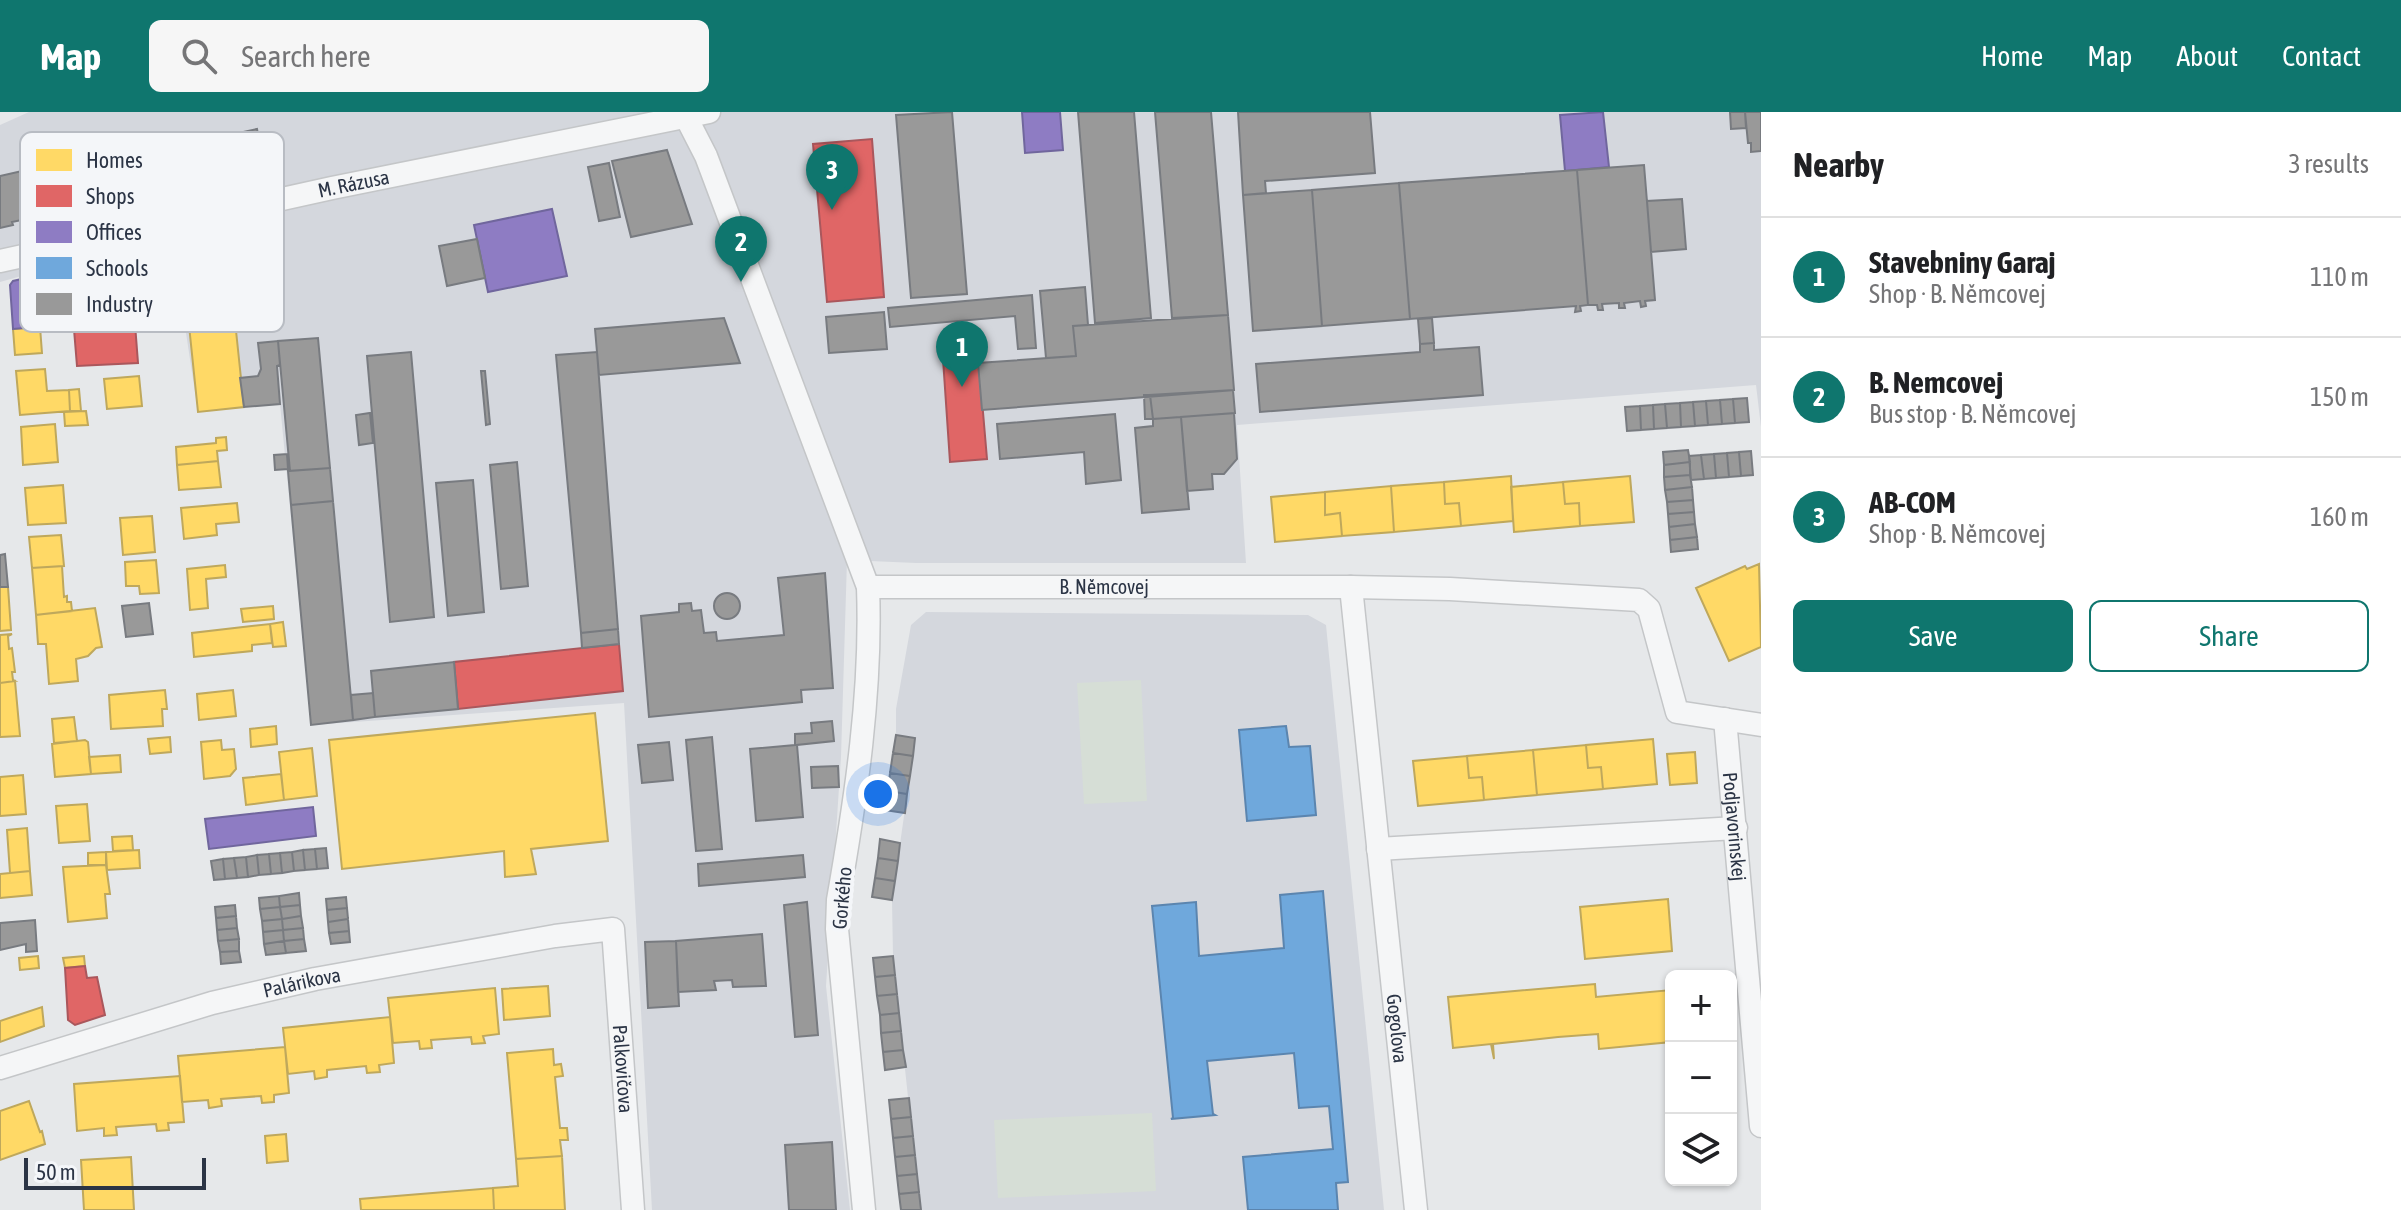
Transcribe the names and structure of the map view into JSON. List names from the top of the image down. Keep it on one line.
{"streets":{"street":["M. Rázusa","B. Němcovej","Podjavorinskej","Gorkého","Palárikova","Gogoľova","Palkovičova"]},"crossings":[["B. Němcovej","Podjavorinskej"],["B. Němcovej","Gorkého"],["B. Němcovej","Gogoľova"],["Palárikova","Palkovičova"]],"legend":["Homes","Shops","Offices","Schools","Industry"],"scale_bar":"50 m","page":{"header":"Map","search":"Search here","nav":["Home","Map","About","Contact"],"heading":["Nearby","3 results"],"pins":["3","2","1"],"list":[{"mark":"1","name":"Stavebniny Garaj","note":"Shop · B. Němcovej","value":"110 m"},{"mark":"2","name":"B. Nemcovej","note":"Bus stop · B. Němcovej","value":"150 m"},{"mark":"3","name":"AB-COM","note":"Shop · B. Němcovej","value":"160 m"}],"buttons":["Save","Share"],"map_buttons":["+","−"],"scale":"50 m"}}
